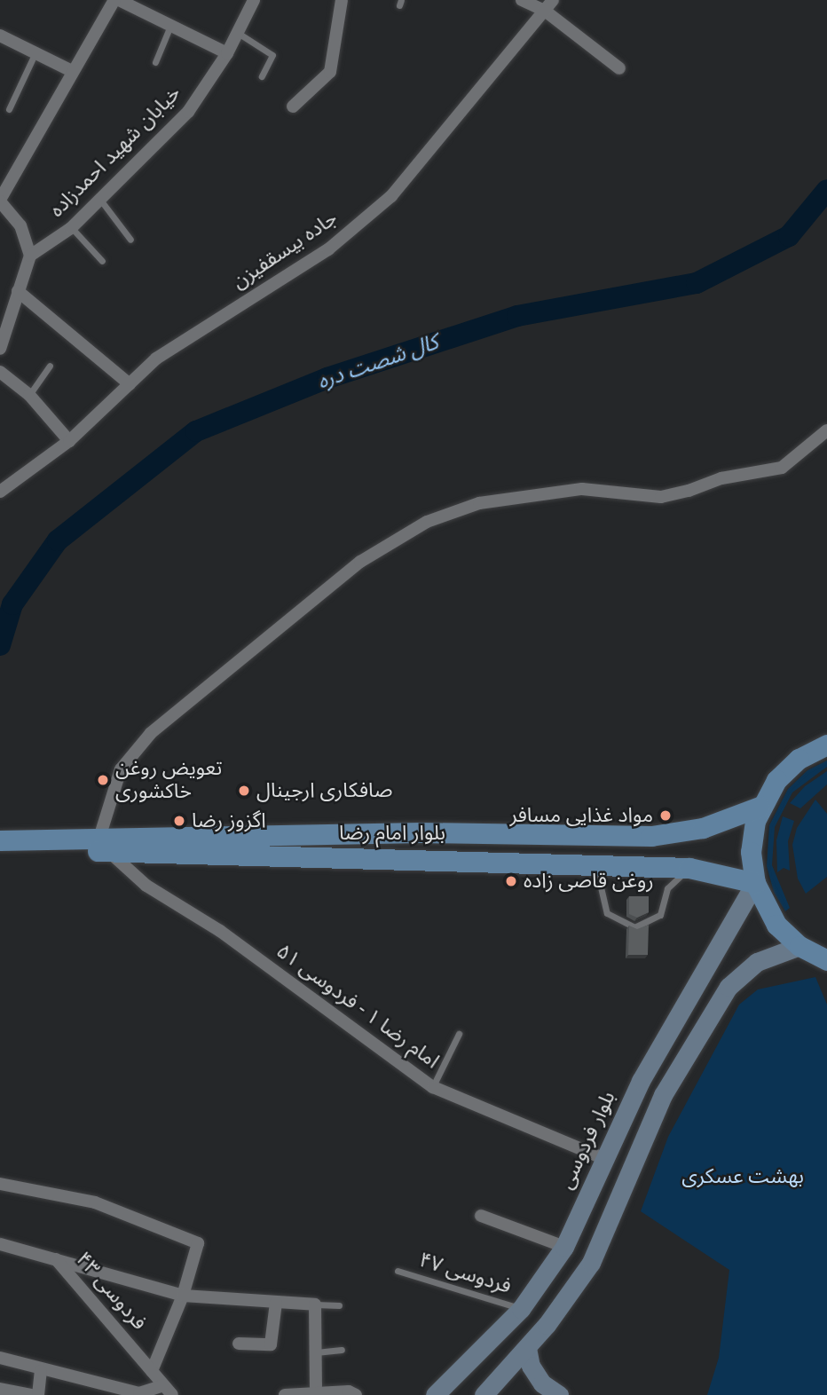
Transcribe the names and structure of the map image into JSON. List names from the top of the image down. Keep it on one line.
{"streets":{"main road":["بلوار امام رضا","بلوار فردوسی"],"street":["خیابان شهید احمدزاده","جاده بیسقفیزن","امام رضا ۱ - فردوسی ۵۱","فردوسی ۴۳"],"lane":["فردوسی ۴۷"]},"crossings":[["بلوار امام رضا","امام رضا ۱ - فردوسی ۵۱"],["بلوار امام رضا","بلوار فردوسی"],["امام رضا ۱ - فردوسی ۵۱","بلوار فردوسی"],["بلوار فردوسی","فردوسی ۴۷"]],"water":["کال شصت دره"],"parks":["بهشت عسکری"],"places":["تعویض روغن خاکشوری","صافکاری ارجینال","مواد غذایی مسافر","اگزوز رضا","روغن قاصی زاده"]}
